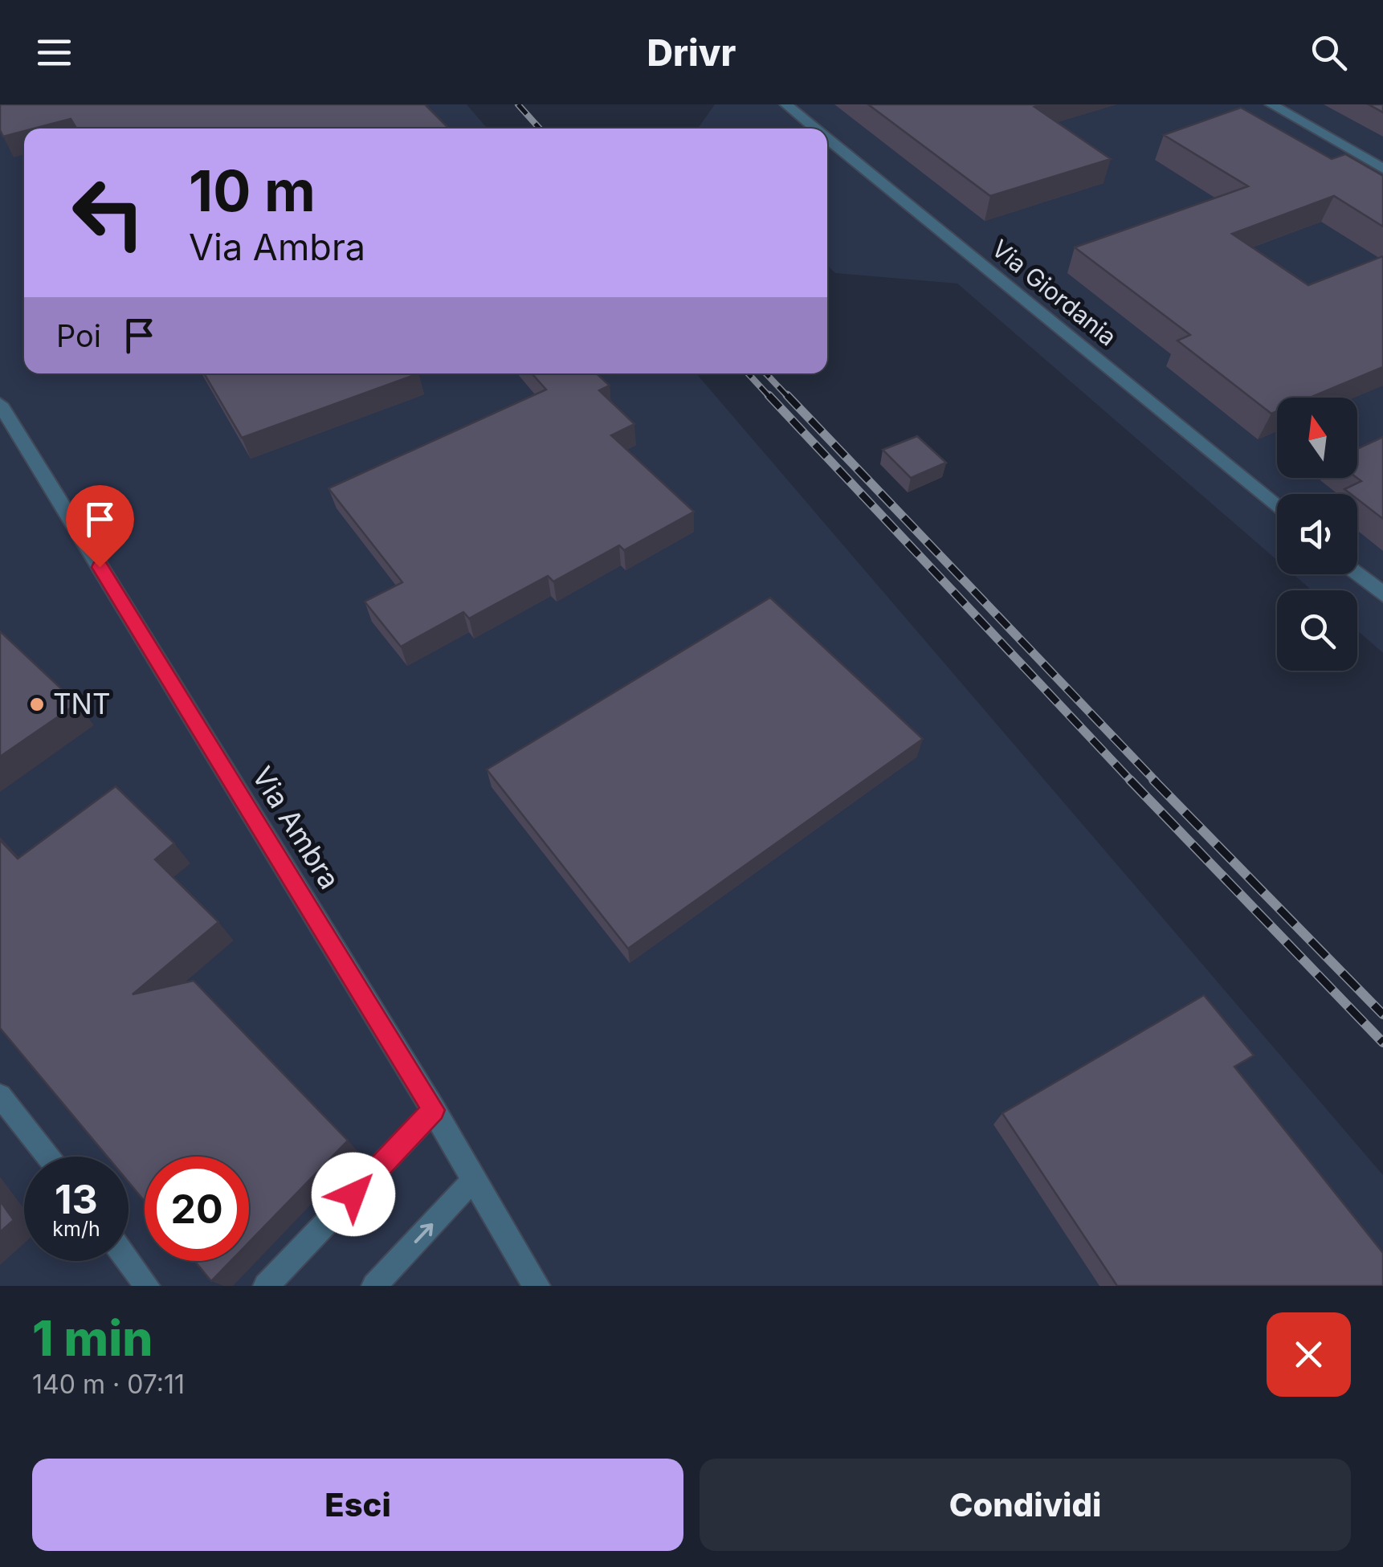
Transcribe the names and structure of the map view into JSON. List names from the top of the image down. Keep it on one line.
{"streets":{"street":["Via Giordania","Via Ambra"]},"places":["TNT"],"north":"top","page":{"header":"Drivr","turn":["10 m","Via Ambra"],"then":"Poi","speed":"13 km/h","limit":"20","heading":["1 min","140 m · 07:11"],"buttons":["Esci","Condividi"]}}
